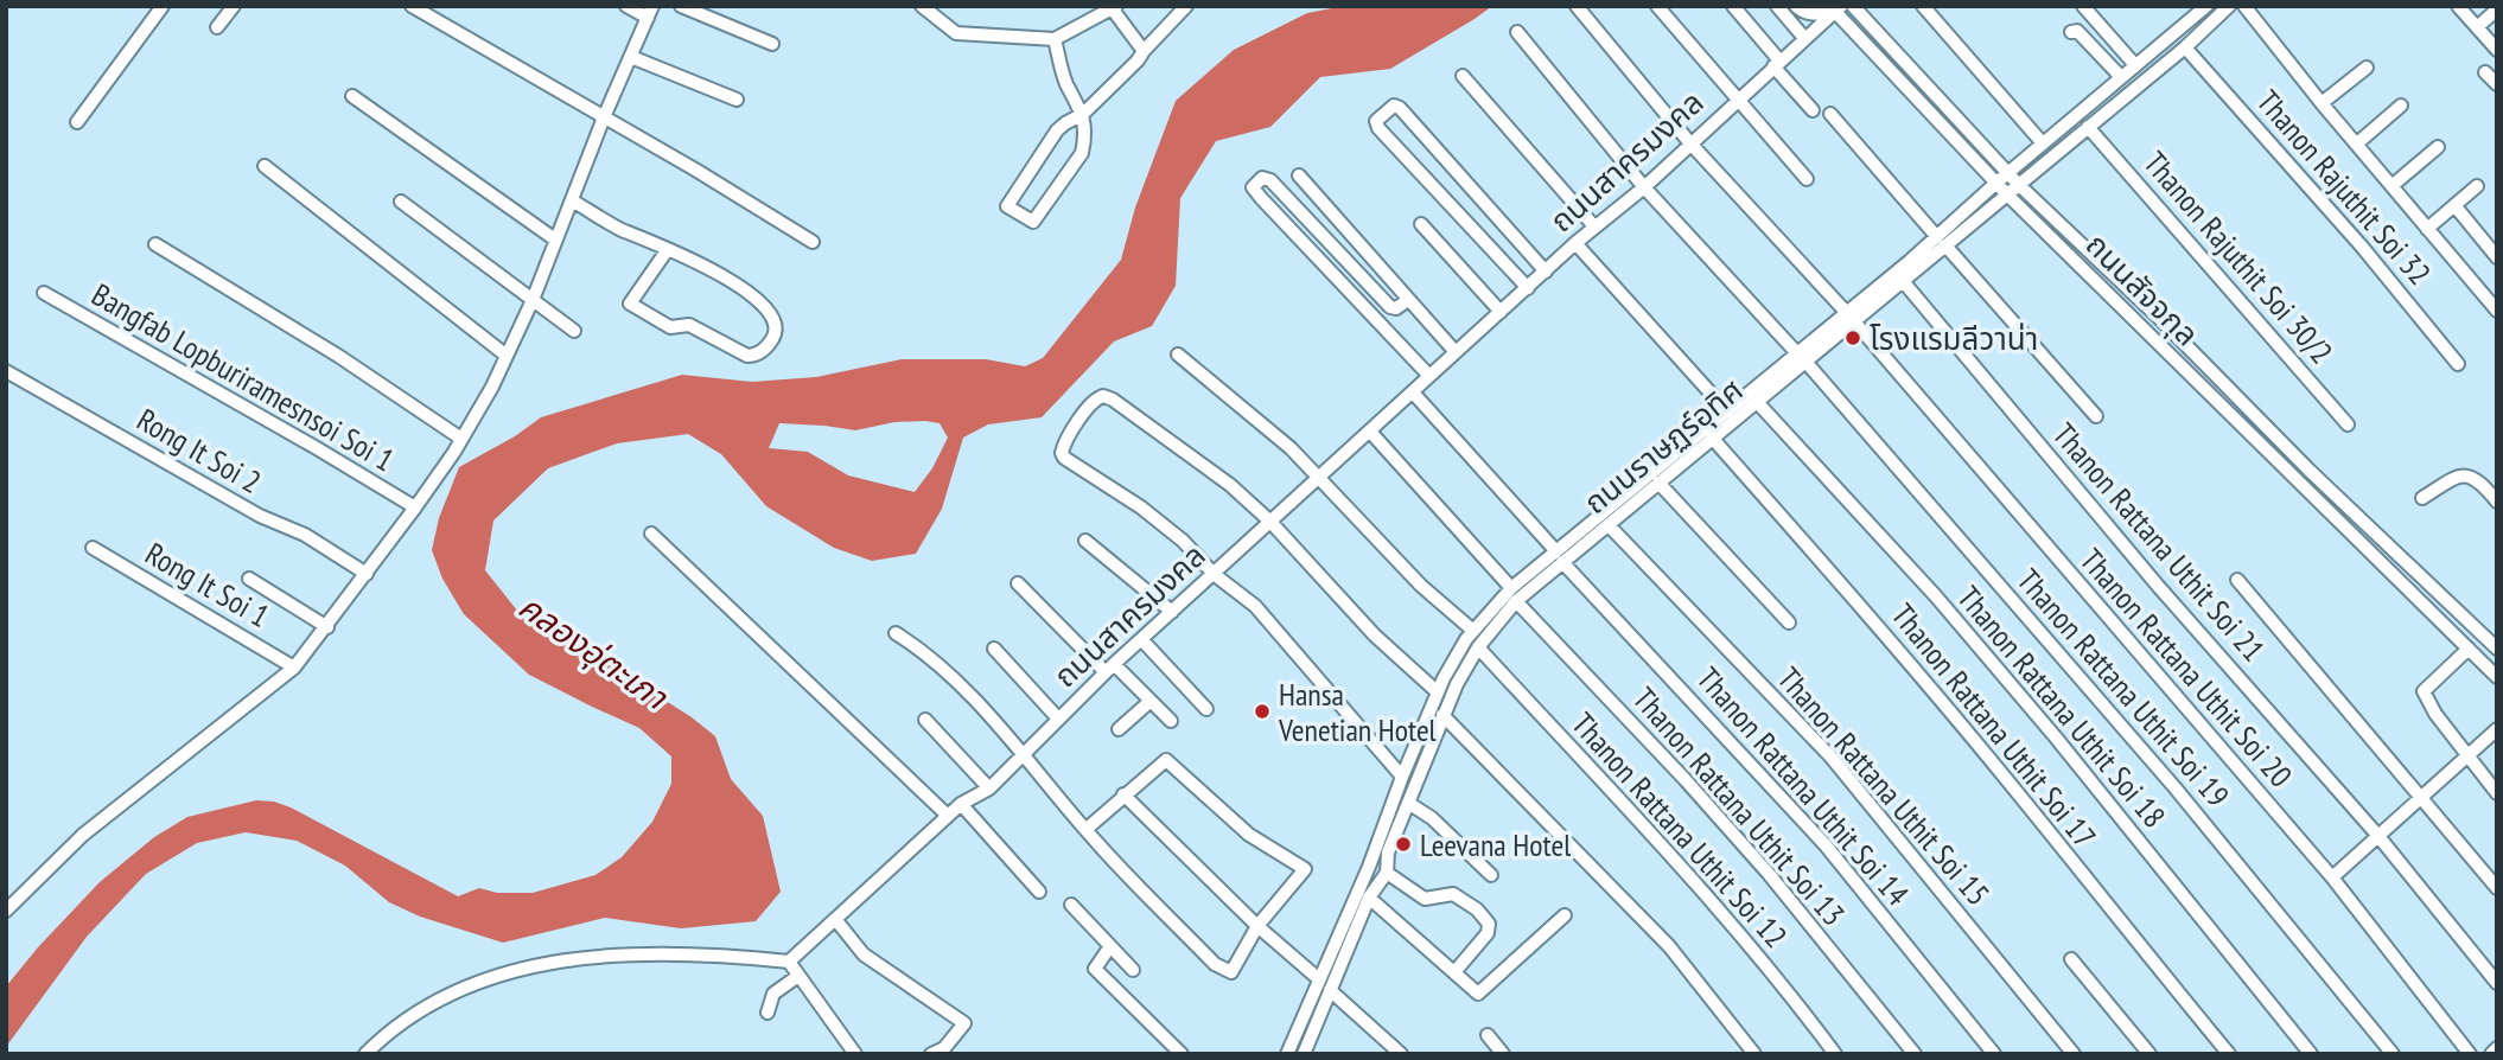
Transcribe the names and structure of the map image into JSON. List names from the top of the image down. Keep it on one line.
{"streets":{"street":["ถนนสาครมงคล","Thanon Rajuthit Soi 32","Thanon Rajuthit Soi 30/2","ถนนสัจจกุล","Bangfab Lopburiramesnsoi Soi 1","ถนนราษฏร์อุทิศ","Rong It Soi 2","Thanon Rattana Uthit Soi 21","Rong It Soi 1","Thanon Rattana Uthit Soi 20","Thanon Rattana Uthit Soi 19","Thanon Rattana Uthit Soi 18","Thanon Rattana Uthit Soi 17","Thanon Rattana Uthit Soi 14","Thanon Rattana Uthit Soi 15","Thanon Rattana Uthit Soi 13","Thanon Rattana Uthit Soi 12"]},"crossings":[["ถนนสาครมงคล","ถนนสัจจกุล"],["ถนนสาครมงคล","Thanon Rattana Uthit Soi 20"],["ถนนสาครมงคล","Thanon Rattana Uthit Soi 19"],["Thanon Rajuthit Soi 32","ถนนราษฏร์อุทิศ"],["Thanon Rajuthit Soi 30/2","ถนนราษฏร์อุทิศ"],["ถนนสัจจกุล","ถนนราษฏร์อุทิศ"],["ถนนราษฏร์อุทิศ","Thanon Rattana Uthit Soi 21"],["ถนนราษฏร์อุทิศ","Thanon Rattana Uthit Soi 20"],["ถนนราษฏร์อุทิศ","Thanon Rattana Uthit Soi 19"],["ถนนราษฏร์อุทิศ","Thanon Rattana Uthit Soi 18"],["ถนนราษฏร์อุทิศ","Thanon Rattana Uthit Soi 17"],["ถนนราษฏร์อุทิศ","Thanon Rattana Uthit Soi 14"],["ถนนราษฏร์อุทิศ","Thanon Rattana Uthit Soi 15"],["ถนนราษฏร์อุทิศ","Thanon Rattana Uthit Soi 13"],["ถนนราษฏร์อุทิศ","Thanon Rattana Uthit Soi 12"]],"water":["คลองอุ่ตะเภา"],"places":["โรงแรมลีวาน่า","Hansa Venetian Hotel","Leevana Hotel"]}
